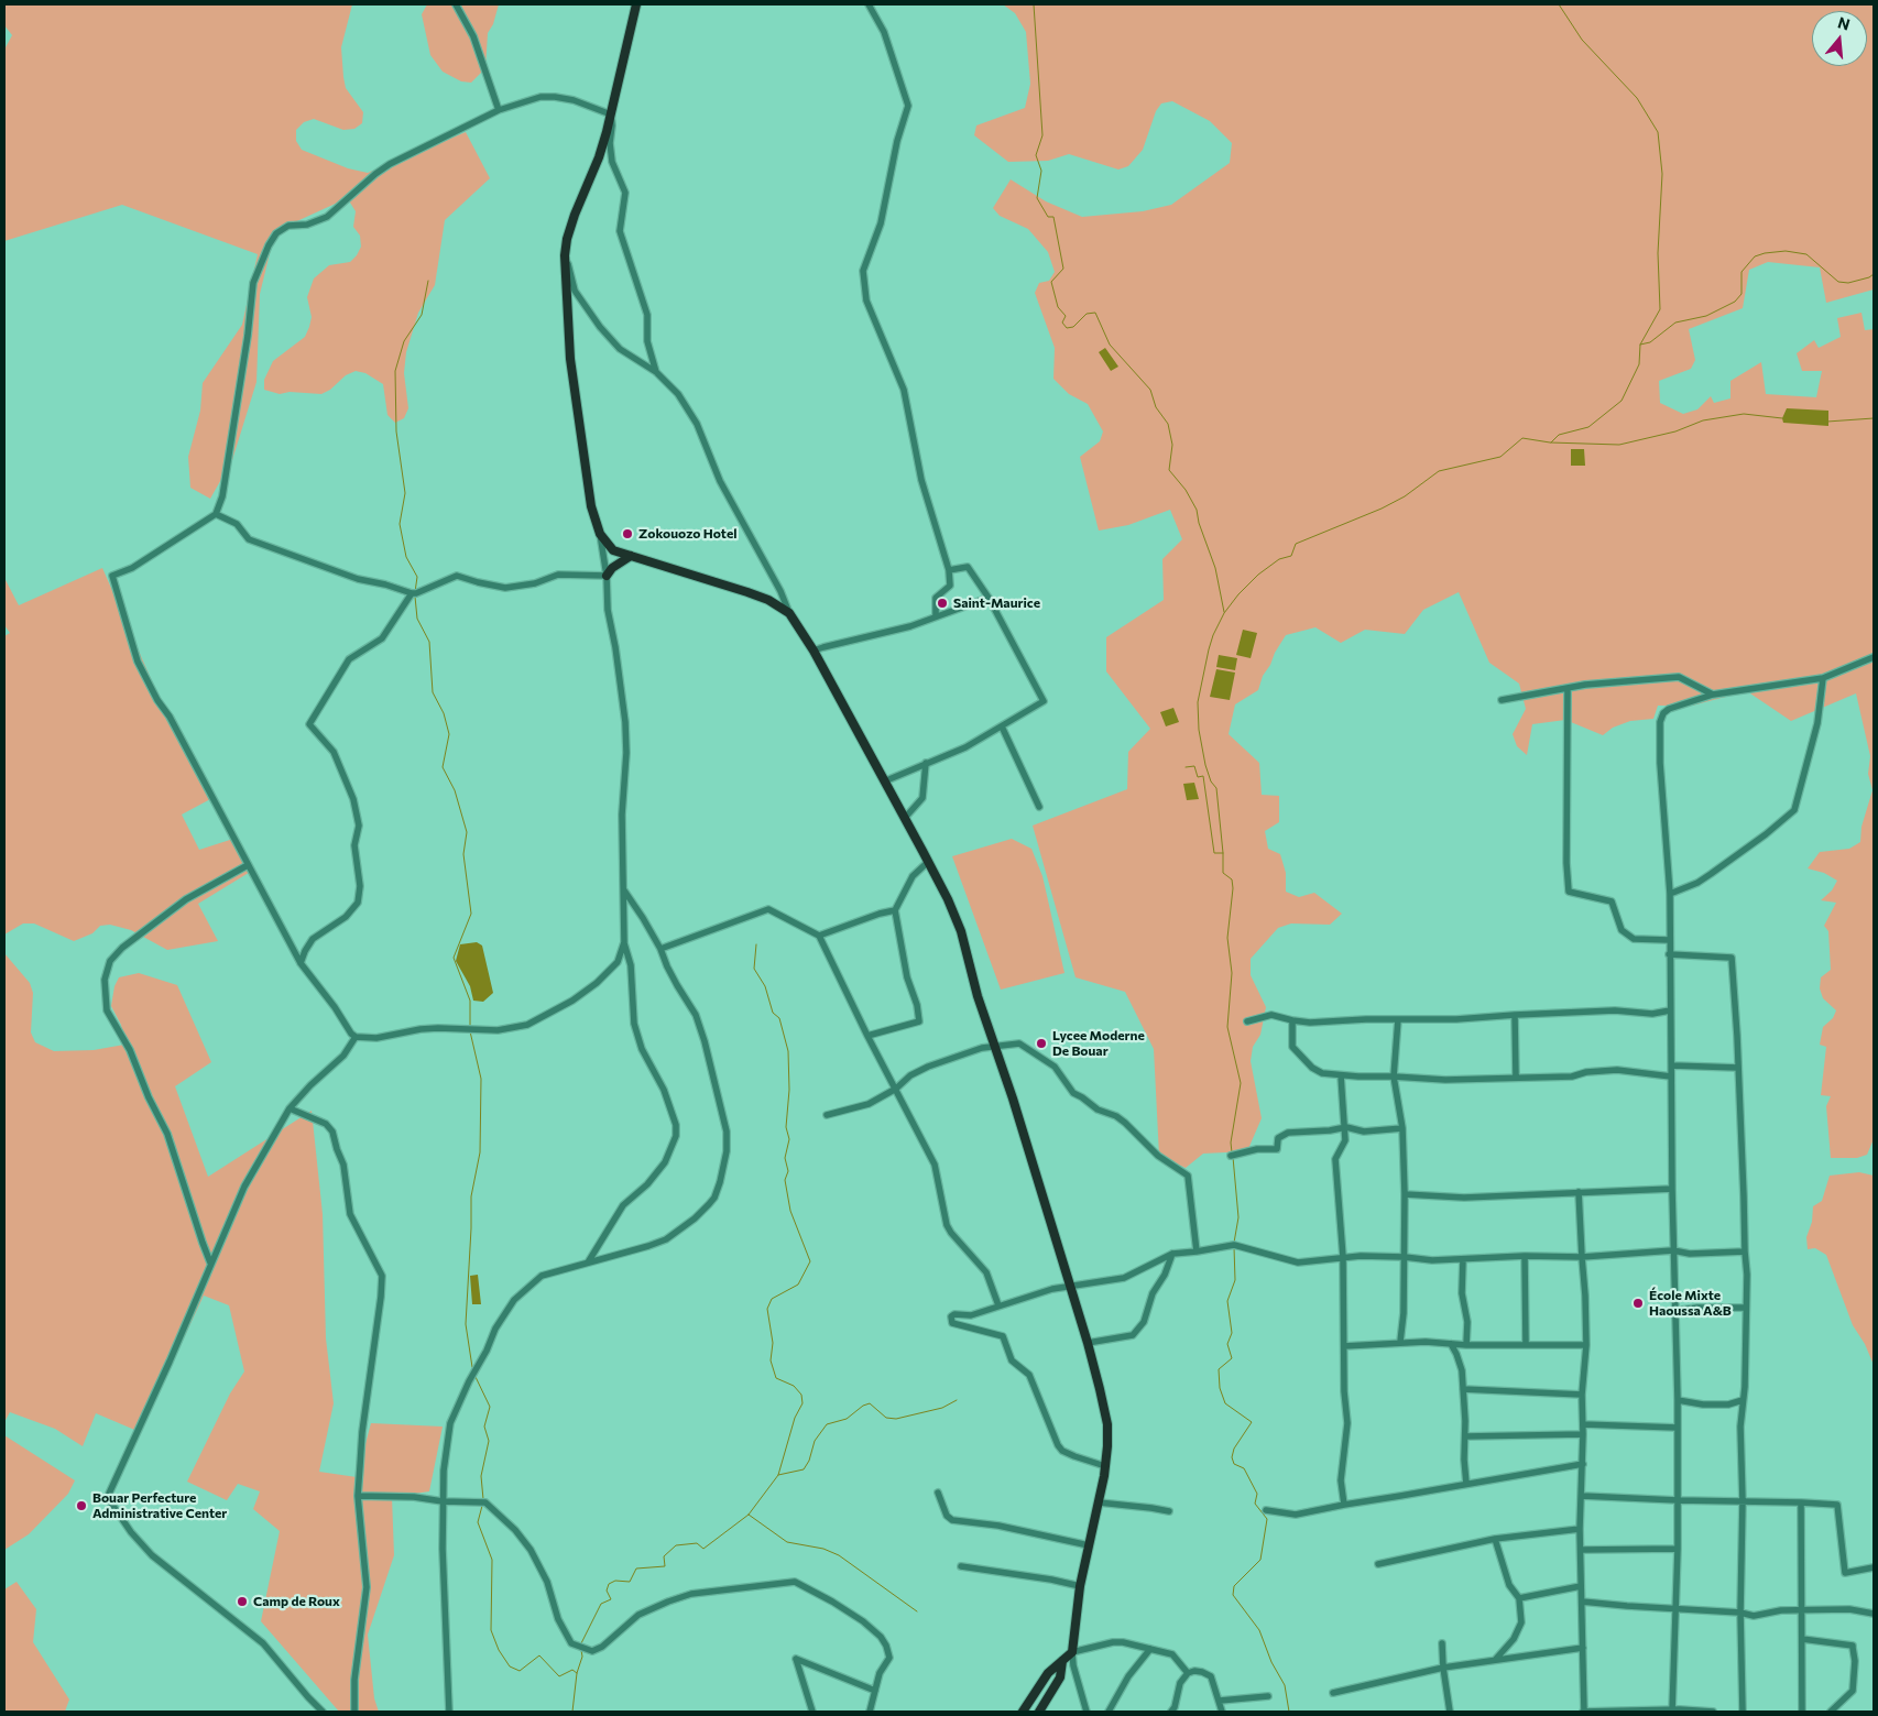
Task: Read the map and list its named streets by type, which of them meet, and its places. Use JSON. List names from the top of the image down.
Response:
{
  "places": [
    "Zokouozo Hotel",
    "Saint-Maurice",
    "Lycee Moderne De Bouar",
    "École Mixte Haoussa A&B",
    "Bouar Perfecture Administrative Center",
    "Camp de Roux"
  ],
  "north": "top"
}
